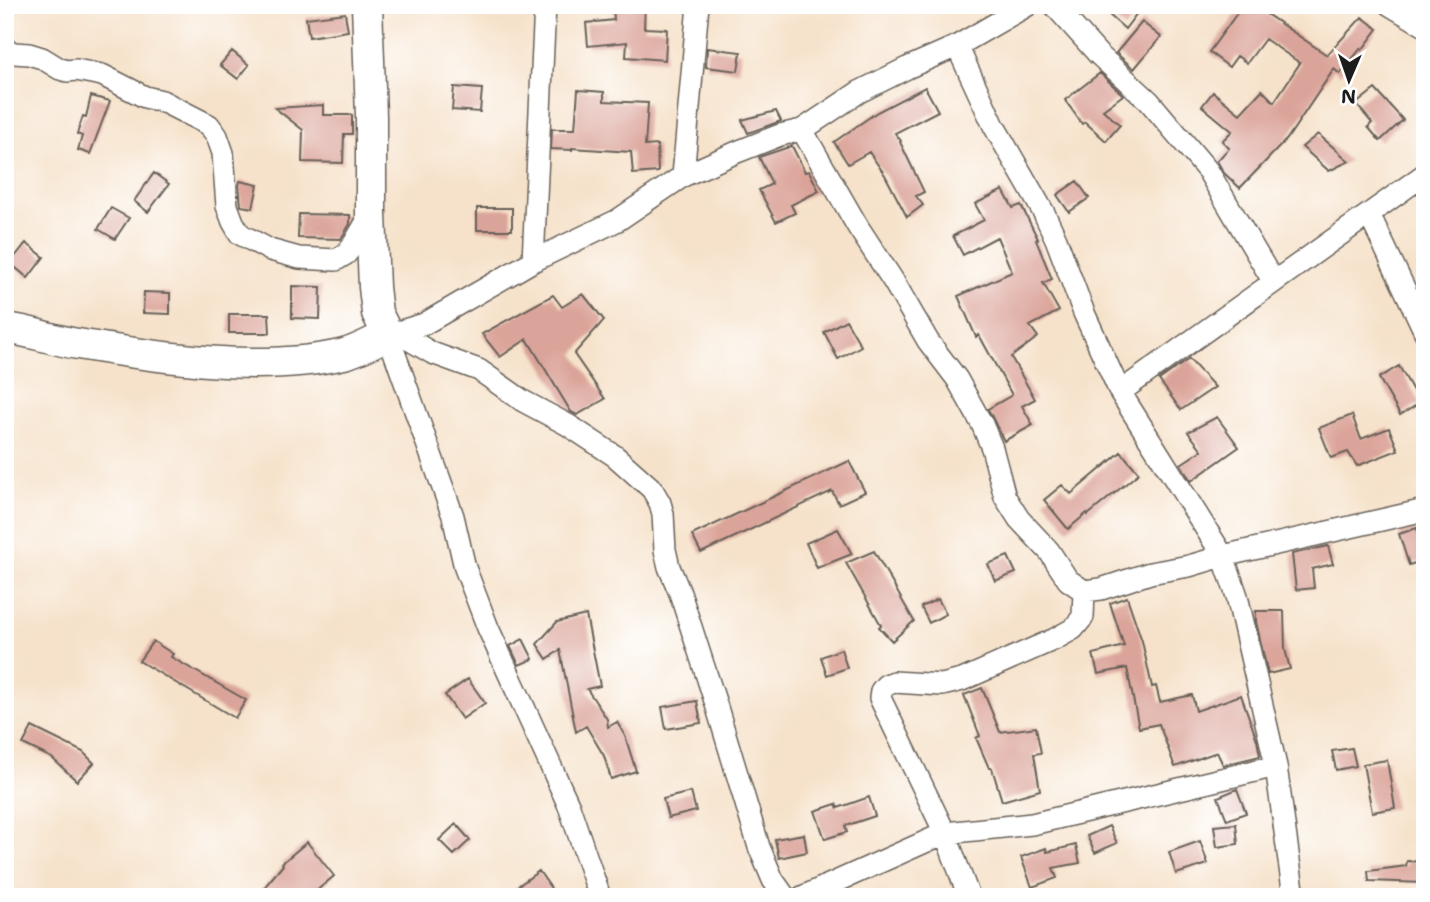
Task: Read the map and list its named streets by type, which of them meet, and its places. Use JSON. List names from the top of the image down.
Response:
{
  "north": "bottom"
}
